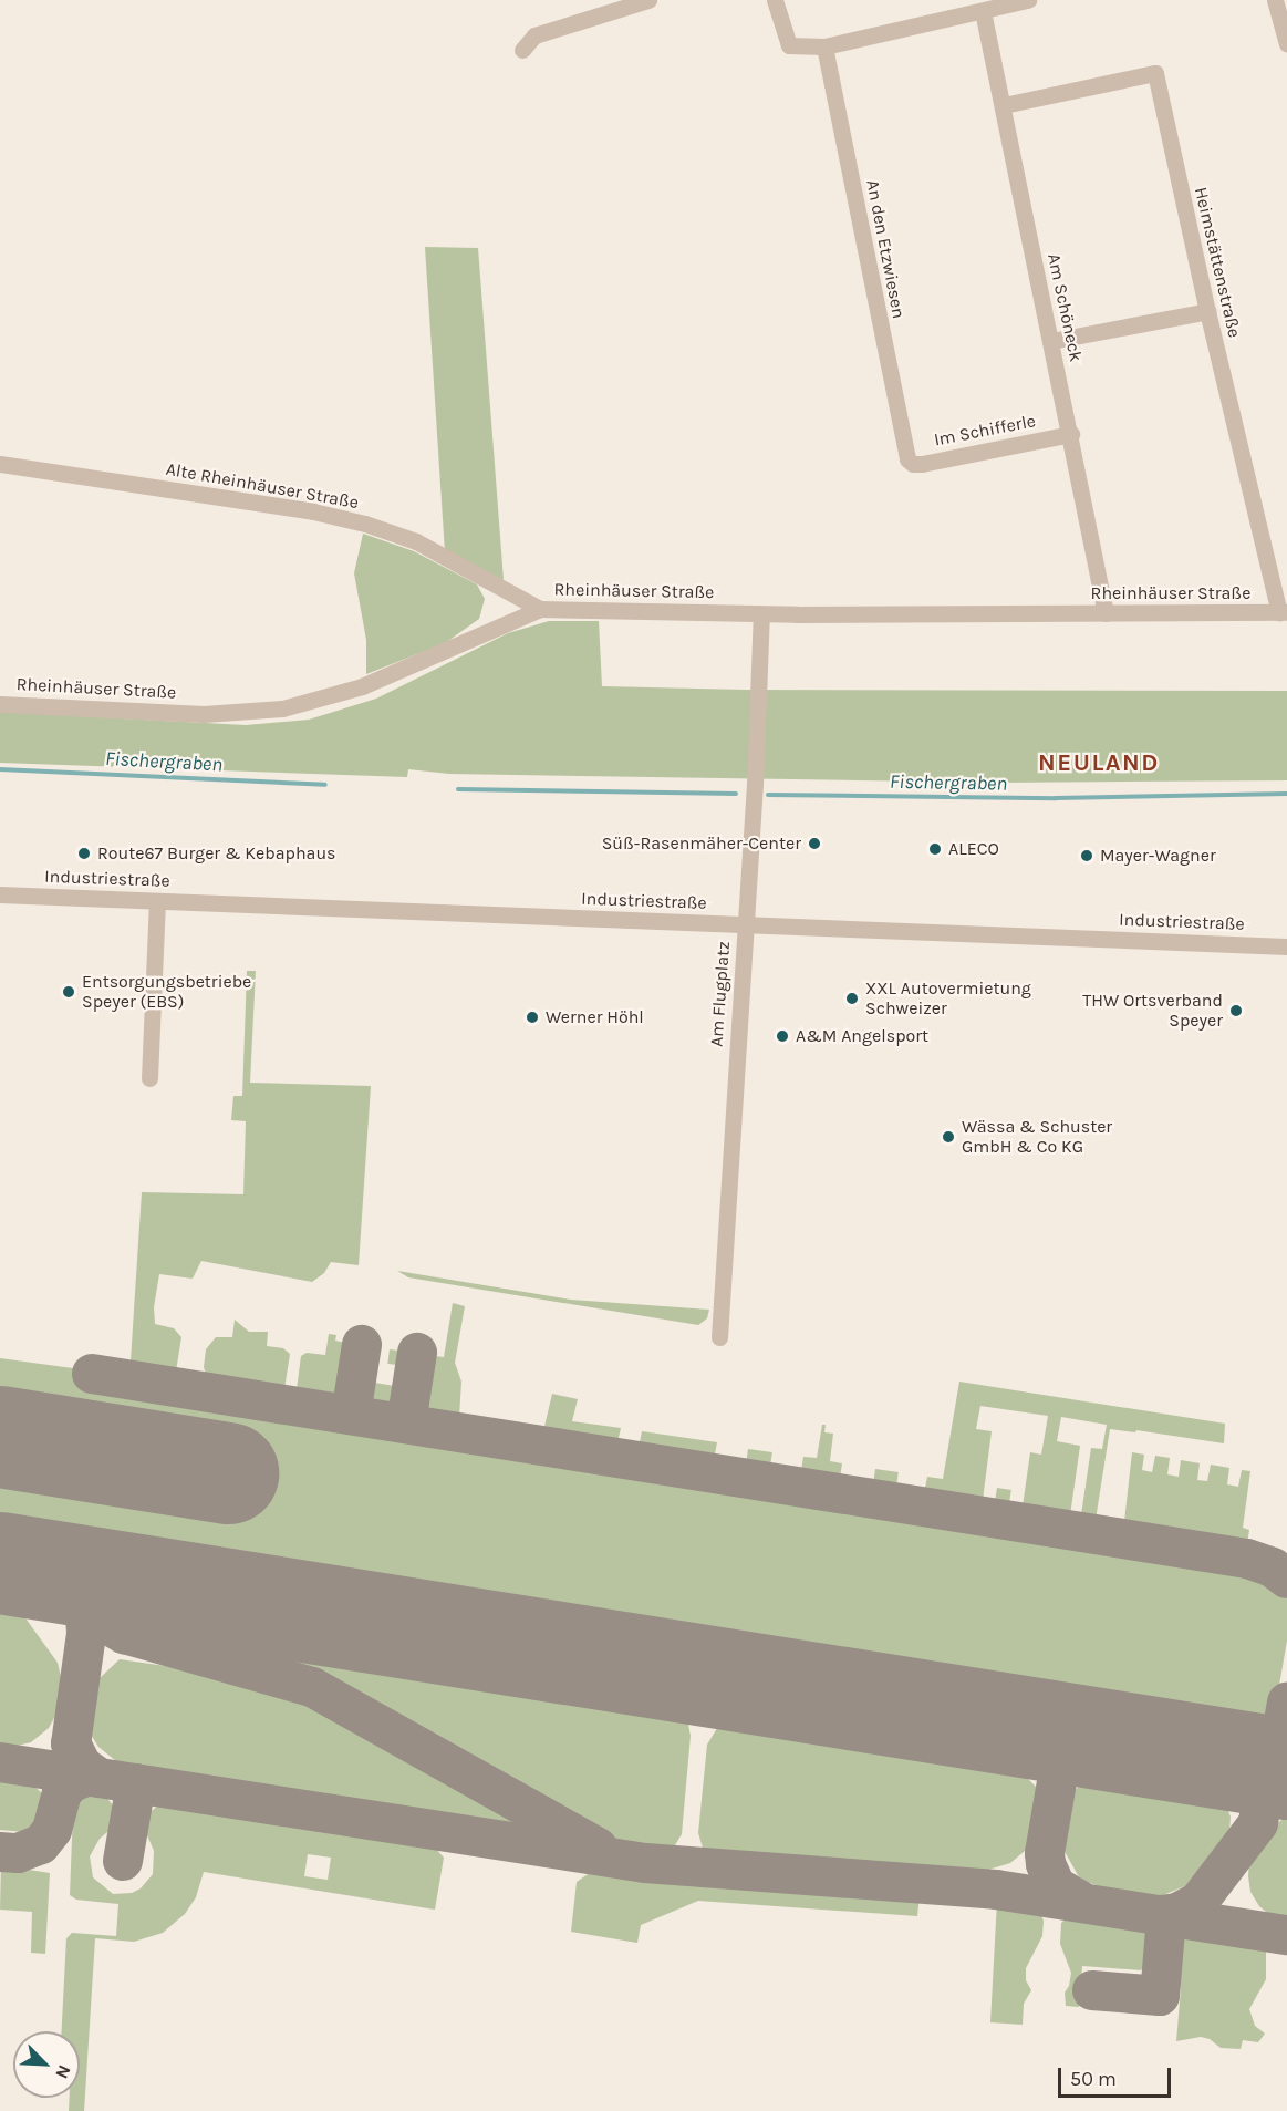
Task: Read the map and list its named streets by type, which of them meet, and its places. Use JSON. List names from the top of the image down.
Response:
{
  "streets": {
    "street": [
      "An den Etzwiesen",
      "Heimstättenstraße",
      "Am Schöneck",
      "Im Schifferle",
      "Alte Rheinhäuser Straße",
      "Rheinhäuser Straße",
      "Industriestraße",
      "Am Flugplatz"
    ]
  },
  "crossings": [
    ["An den Etzwiesen", "Im Schifferle"],
    ["Heimstättenstraße", "Am Schöneck"],
    ["Heimstättenstraße", "Rheinhäuser Straße"],
    ["Am Schöneck", "Im Schifferle"],
    ["Am Schöneck", "Rheinhäuser Straße"],
    ["Alte Rheinhäuser Straße", "Rheinhäuser Straße"],
    ["Rheinhäuser Straße", "Am Flugplatz"],
    ["Industriestraße", "Am Flugplatz"]
  ],
  "districts": ["NEULAND"],
  "water": ["Fischergraben"],
  "places": [
    "Süß-Rasenmäher-Center",
    "ALECO",
    "Route67 Burger & Kebaphaus",
    "Mayer-Wagner",
    "Entsorgungsbetriebe Speyer (EBS)",
    "XXL Autovermietung Schweizer",
    "THW Ortsverband Speyer",
    "Werner Höhl",
    "A&M Angelsport",
    "Wässa & Schuster GmbH & Co KG"
  ],
  "scale_bar": "50 m",
  "north": "bottom right"
}
